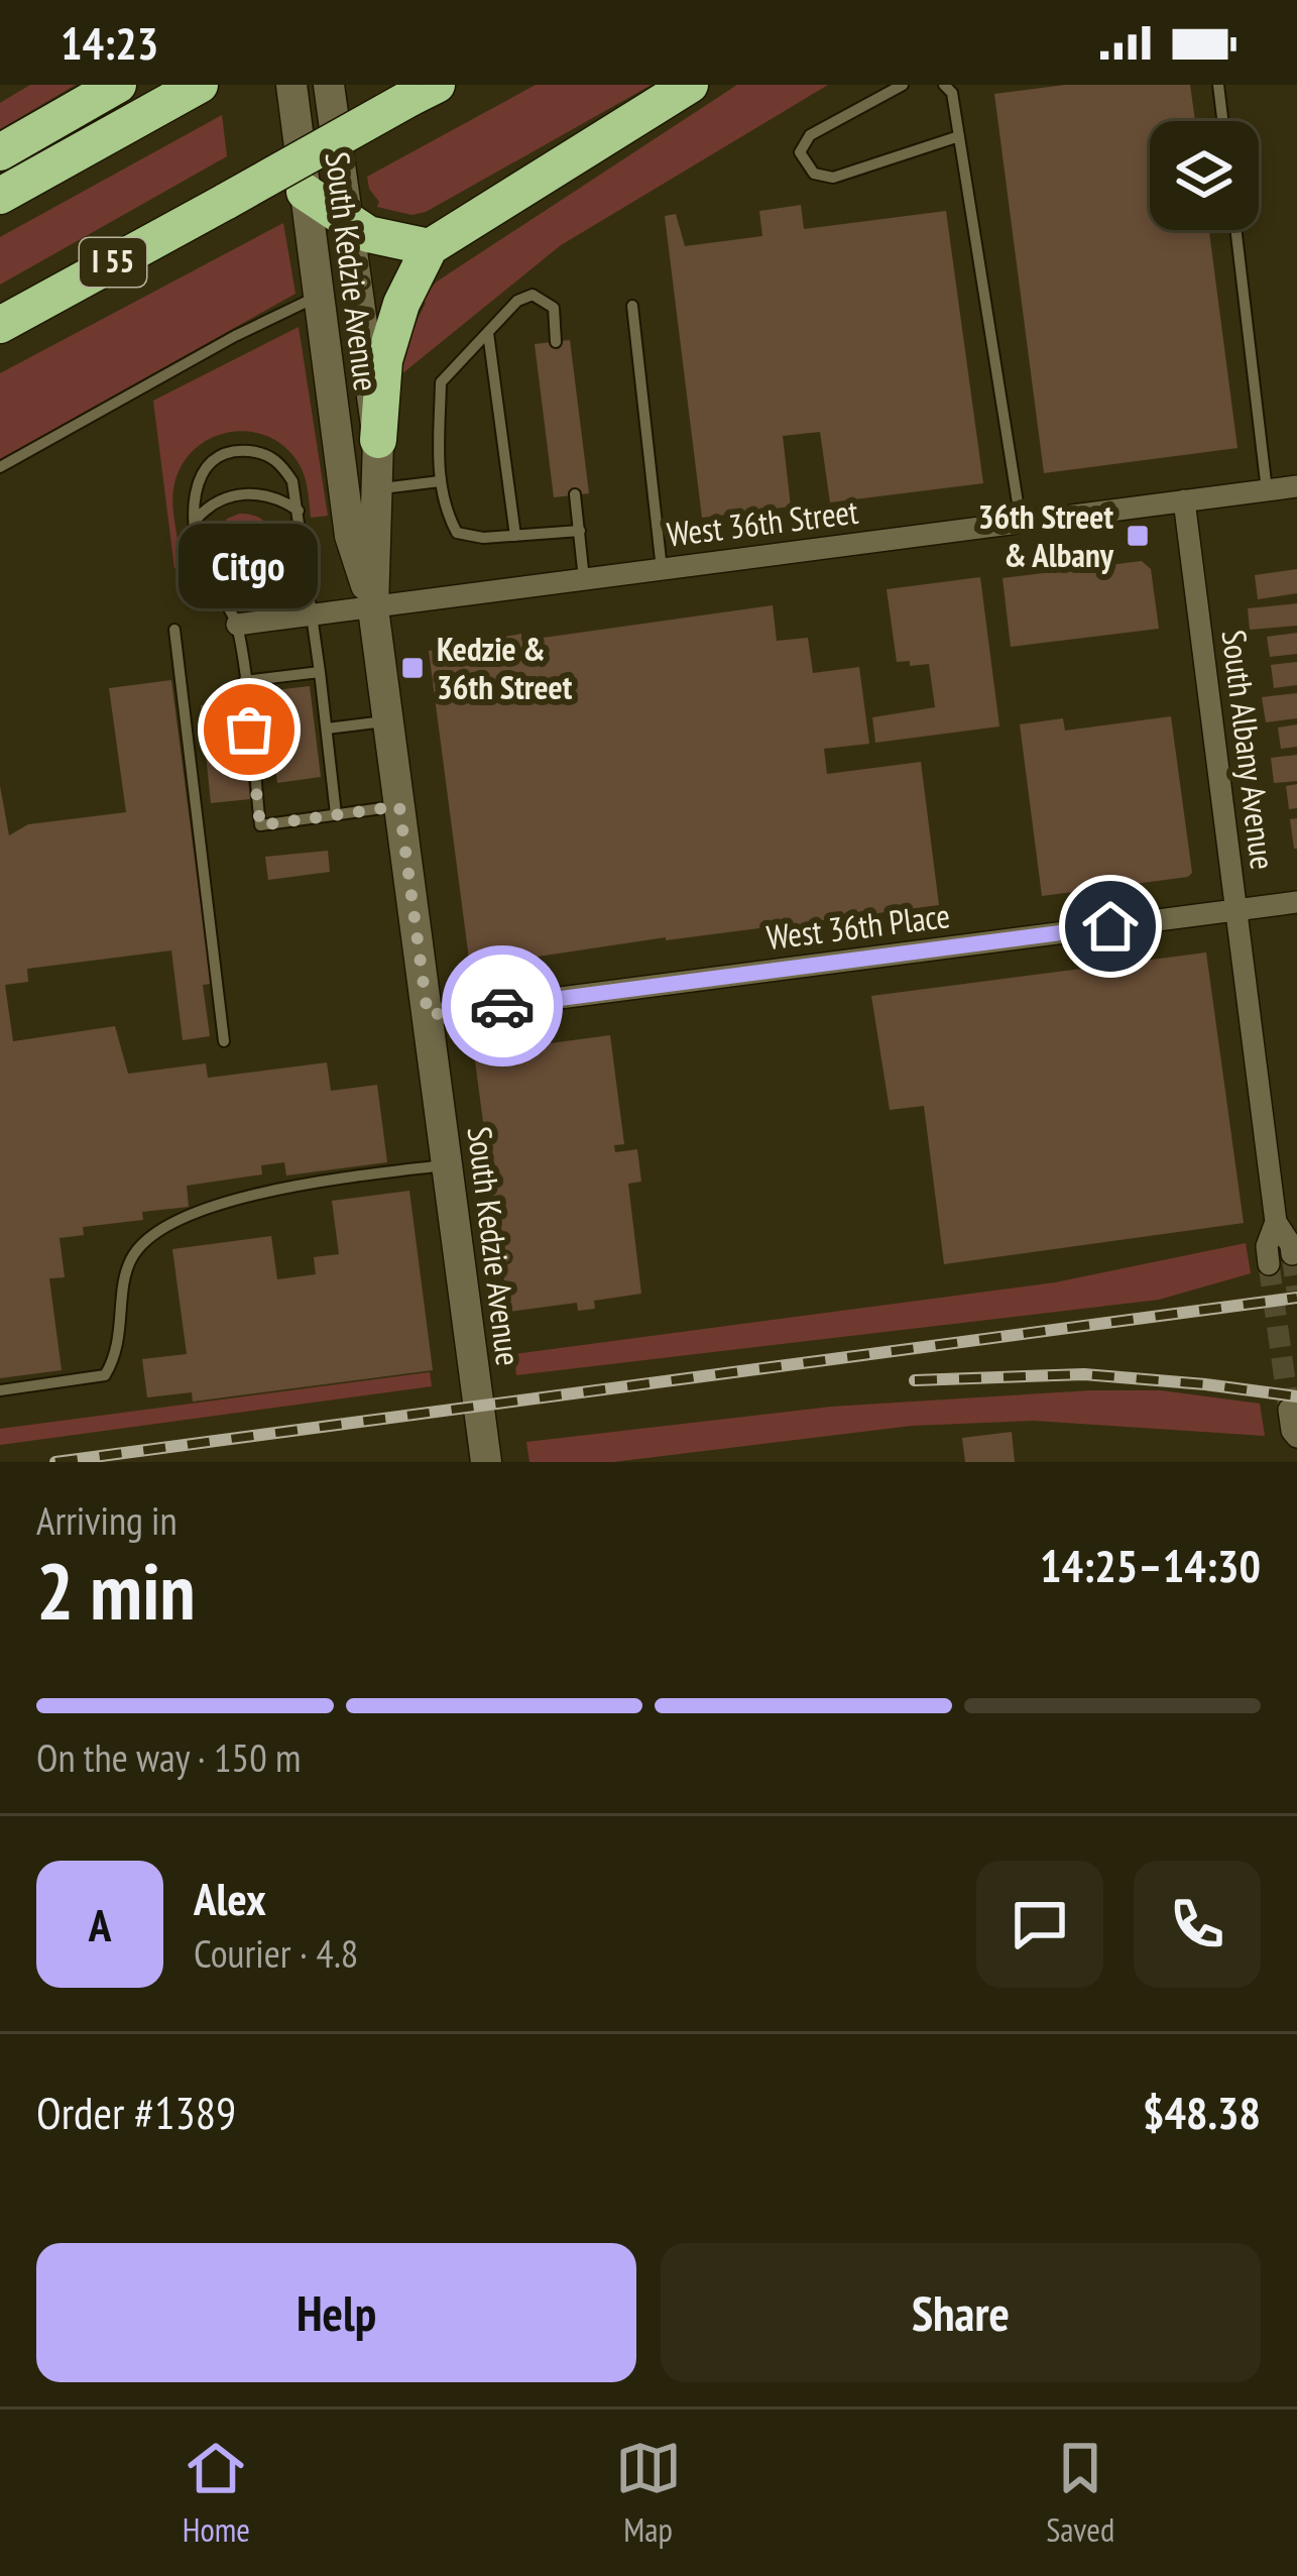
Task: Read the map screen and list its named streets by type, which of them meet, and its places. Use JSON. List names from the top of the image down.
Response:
{
  "streets": {
    "highway": ["I 55"],
    "main road": ["South Kedzie Avenue"],
    "street": ["West 36th Street", "South Albany Avenue", "West 36th Place"]
  },
  "crossings": [
    ["South Kedzie Avenue", "West 36th Street"],
    ["South Kedzie Avenue", "West 36th Place"],
    ["West 36th Street", "South Albany Avenue"],
    ["South Albany Avenue", "West 36th Place"]
  ],
  "places": {
    "transit": ["36th Street & Albany", "Kedzie & 36th Street"],
    "other": ["Citgo"]
  },
  "page": {
    "status": "14:23",
    "bubble": "Citgo",
    "heading": ["2 min", "Arriving in", "14:25–14:30"],
    "panel": [
      "Alex",
      "Courier · 4.8",
      "Order #1389",
      "$48.38"
    ],
    "bar": "On the way · 150 m",
    "round": "A",
    "buttons": ["Help", "Share"],
    "tabs": ["Home", "Map", "Saved"]
  }
}
